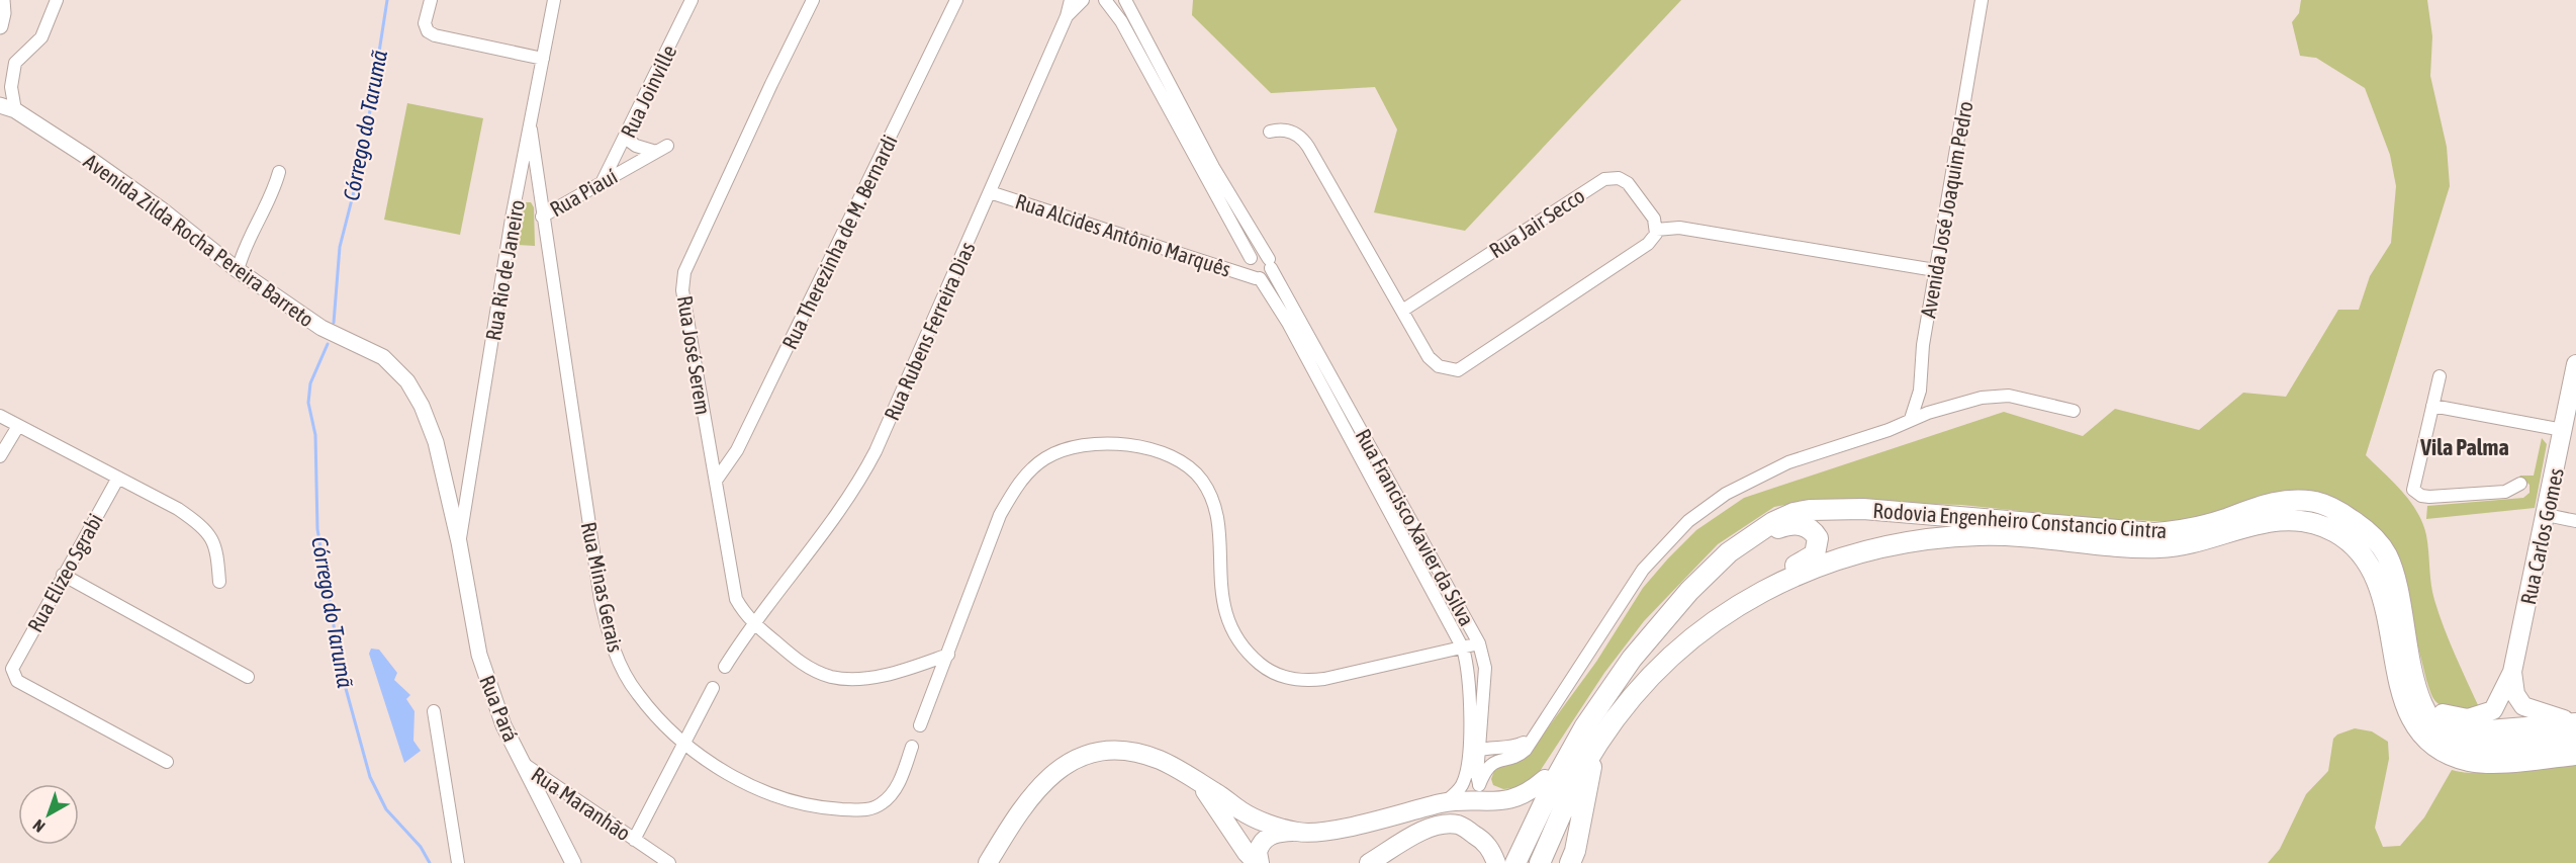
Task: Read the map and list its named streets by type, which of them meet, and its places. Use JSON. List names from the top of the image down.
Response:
{
  "streets": {
    "main road": ["Rodovia Engenheiro Constancio Cintra", "Rua Carlos Gomes"],
    "street": [
      "Rua Joinville",
      "Rua Piauí",
      "Avenida José Joaquim Pedro",
      "Rua Jair Secco",
      "Rua Alcides Antônio Marquês",
      "Avenida Zilda Rocha Pereira Barreto",
      "Rua Therezinha de M. Bernardi",
      "Rua Rio de Janeiro",
      "Rua Rubens Ferreira Dias",
      "Rua José Serem",
      "Rua Francisco Xavier da Silva",
      "Rua Elizeo Sgrabi",
      "Rua Minas Gerais",
      "Rua Pará",
      "Rua Maranhão"
    ]
  },
  "crossings": [
    ["Rua Joinville", "Rua Piauí"],
    ["Rua Piauí", "Rua Minas Gerais"],
    ["Rua Alcides Antônio Marquês", "Rua Rubens Ferreira Dias"],
    ["Rua Alcides Antônio Marquês", "Rua Francisco Xavier da Silva"],
    ["Avenida Zilda Rocha Pereira Barreto", "Rua Rio de Janeiro"],
    ["Avenida Zilda Rocha Pereira Barreto", "Rua Pará"],
    ["Rua Therezinha de M. Bernardi", "Rua José Serem"],
    ["Rua Rio de Janeiro", "Rua Minas Gerais"],
    ["Rua Rio de Janeiro", "Rua Pará"],
    ["Rua Rubens Ferreira Dias", "Rua José Serem"],
    ["Rua Pará", "Rua Maranhão"]
  ],
  "districts": ["Vila Palma"],
  "water": ["Córrego do Tarumã"],
  "north": "bottom left"
}
